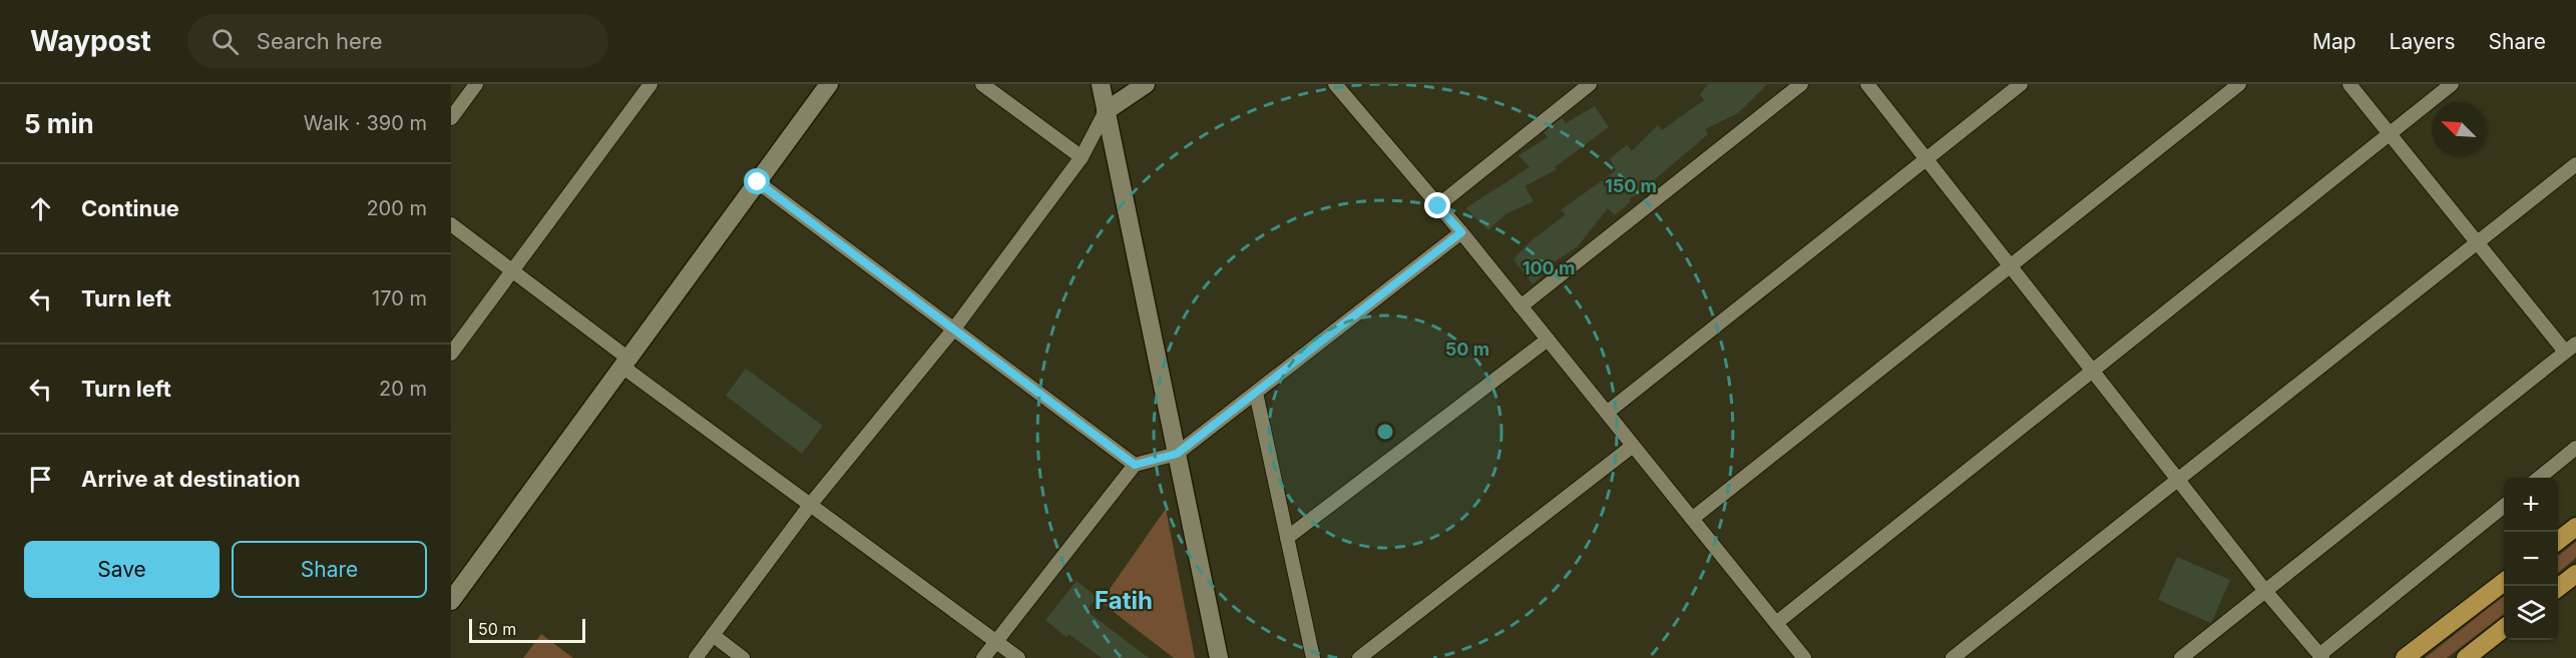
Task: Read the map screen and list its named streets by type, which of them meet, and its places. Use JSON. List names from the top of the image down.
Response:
{
  "districts": ["Fatih"],
  "scale_bar": "50 m",
  "north": "top left",
  "page": {
    "header": "Waypost",
    "search": "Search here",
    "nav": ["Map", "Layers", "Share"],
    "heading": ["5 min", "Walk · 390 m"],
    "list": [
      ["Continue", "200 m"],
      ["Turn left", "170 m"],
      ["Turn left", "20 m"],
      "Arrive at destination"
    ],
    "map_buttons": ["+", "−"],
    "buttons": ["Save", "Share"],
    "scale": "50 m"
  },
  "rings": ["150 m", "100 m", "50 m"]
}
